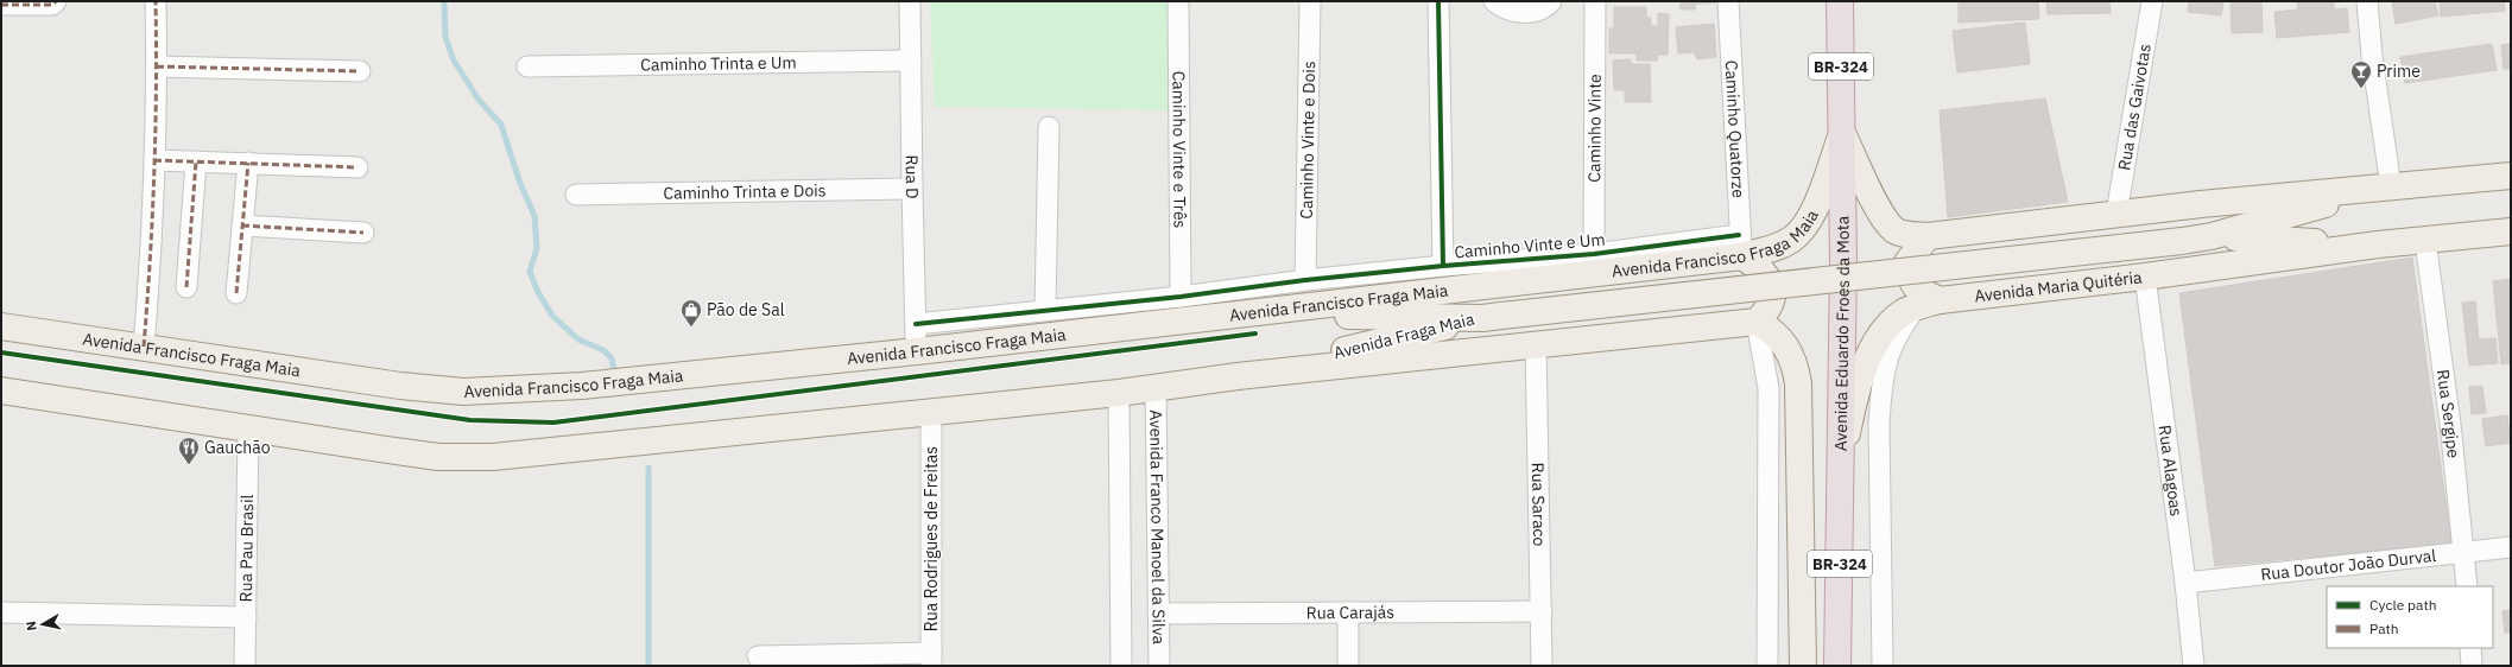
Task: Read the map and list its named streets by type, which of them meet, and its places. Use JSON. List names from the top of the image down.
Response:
{
  "streets": {
    "highway": ["BR-324", "Avenida Eduardo Froes da Mota"],
    "main road": ["Avenida Francisco Fraga Maia", "Avenida Maria Quitéria", "Avenida Fraga Maia"],
    "street": [
      "Caminho Trinta e Um",
      "Rua das Gaivotas",
      "Caminho Vinte",
      "Caminho Quatorze",
      "Caminho Vinte e Dois",
      "Caminho Vinte e Três",
      "Rua D",
      "Caminho Trinta e Dois",
      "Caminho Vinte e Um",
      "Rua Sergipe",
      "Rua Alagoas",
      "Rua Saraco",
      "Avenida Franco Manoel da Silva",
      "Rua Rodrigues de Freitas",
      "Rua Pau Brasil",
      "Rua Doutor João Durval",
      "Rua Carajás"
    ]
  },
  "crossings": [
    ["Caminho Trinta e Um", "Rua D"],
    ["Caminho Vinte", "Caminho Vinte e Um"],
    ["Caminho Quatorze", "Avenida Francisco Fraga Maia"],
    ["Caminho Quatorze", "Caminho Vinte e Um"],
    ["Rua D", "Caminho Trinta e Dois"],
    ["Rua D", "Avenida Francisco Fraga Maia"],
    ["Avenida Francisco Fraga Maia", "Caminho Vinte e Um"],
    ["Avenida Francisco Fraga Maia", "Avenida Eduardo Froes da Mota"],
    ["Avenida Francisco Fraga Maia", "Avenida Fraga Maia"],
    ["Avenida Maria Quitéria", "Avenida Eduardo Froes da Mota"],
    ["Avenida Maria Quitéria", "Rua Sergipe"],
    ["Avenida Maria Quitéria", "Rua Alagoas"],
    ["Rua Sergipe", "Rua Doutor João Durval"],
    ["Rua Alagoas", "Rua Doutor João Durval"],
    ["Rua Saraco", "Rua Carajás"],
    ["Avenida Franco Manoel da Silva", "Rua Carajás"]
  ],
  "places": {
    "bar": ["Prime"],
    "shop": ["Pão de Sal"],
    "restaurant": ["Gauchão"]
  },
  "legend": ["Cycle path", "Path"],
  "north": "left"
}
